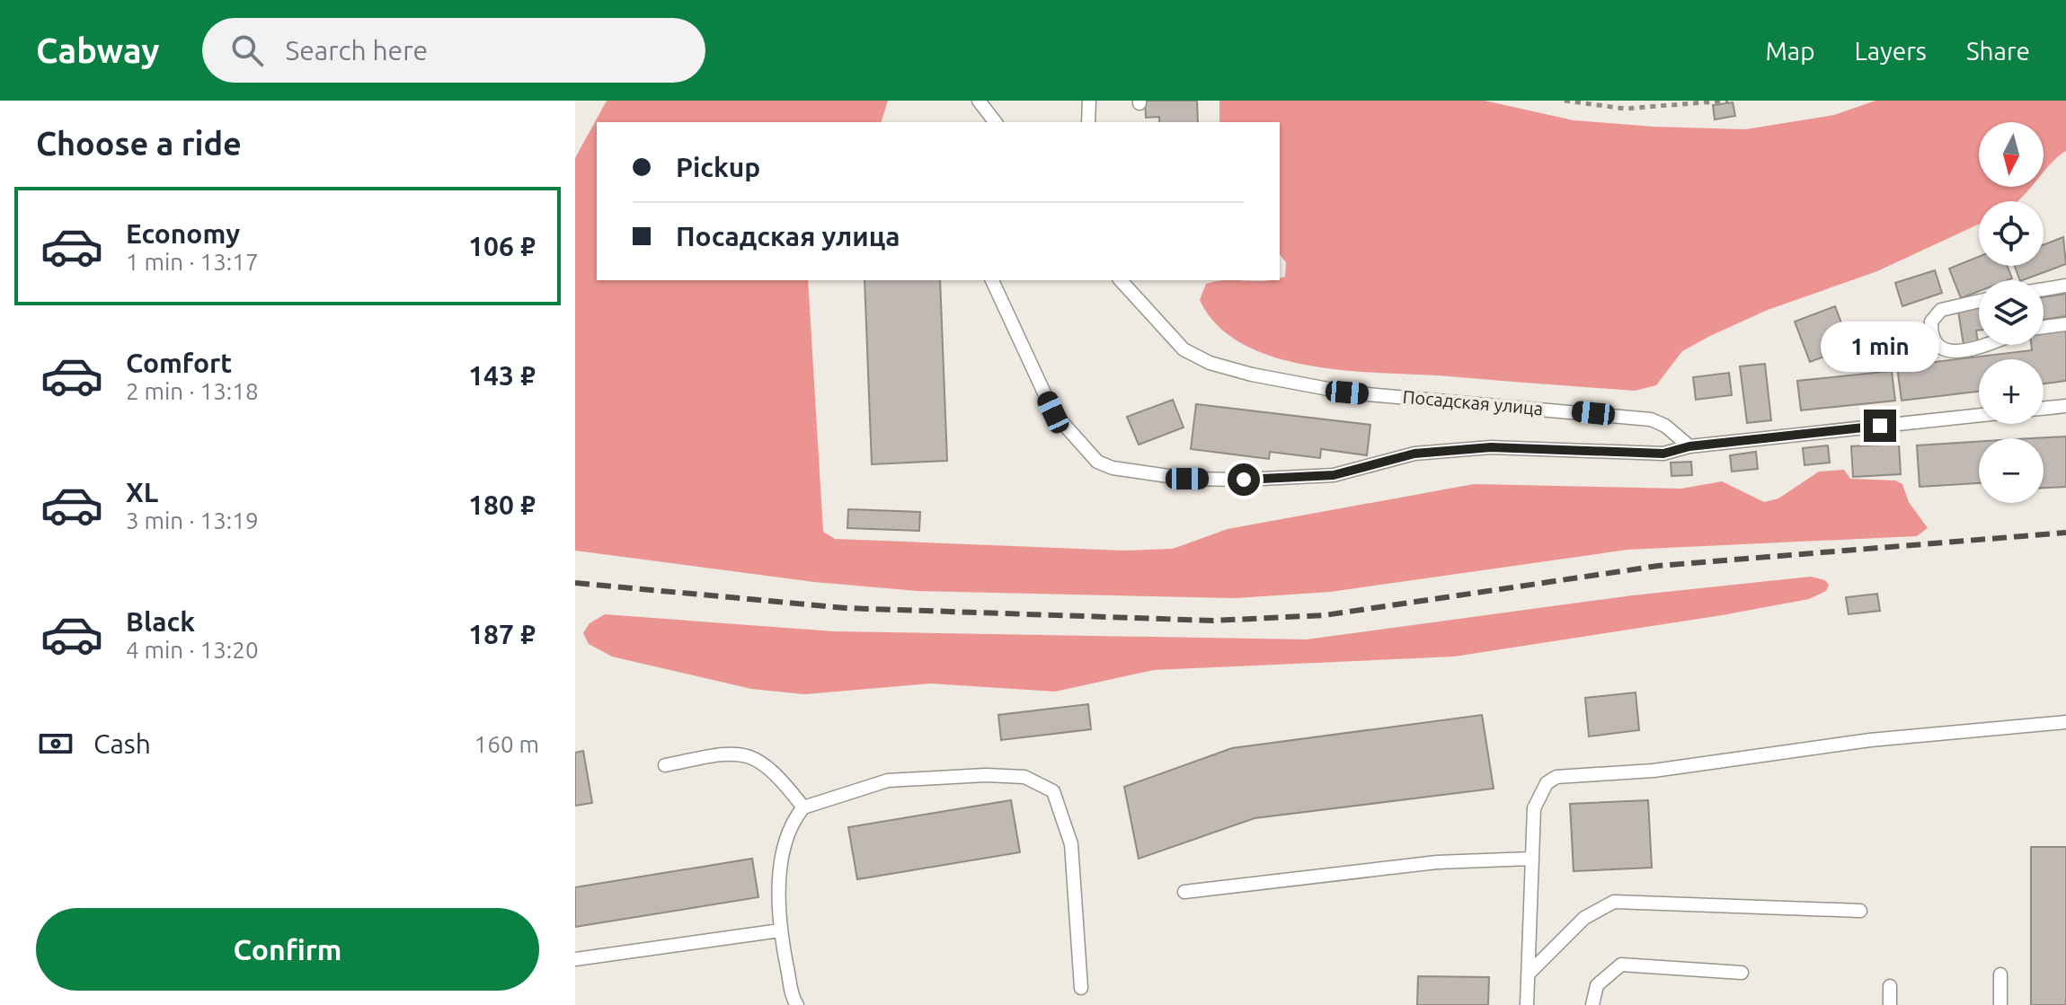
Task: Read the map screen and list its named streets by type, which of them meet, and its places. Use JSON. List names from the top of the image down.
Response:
{
  "streets": {
    "lane": ["Посадская улица"]
  },
  "north": "bottom",
  "page": {
    "header": "Cabway",
    "search": "Search here",
    "nav": ["Map", "Layers", "Share"],
    "heading": "Choose a ride",
    "map_buttons": ["+", "−"],
    "banner": ["Pickup", "Посадская улица"],
    "list": [
      {
        "name": "Economy",
        "note": "1 min · 13:17",
        "value": "106 ₽"
      },
      {
        "name": "Comfort",
        "note": "2 min · 13:18",
        "value": "143 ₽"
      },
      {
        "name": "XL",
        "note": "3 min · 13:19",
        "value": "180 ₽"
      },
      {
        "name": "Black",
        "note": "4 min · 13:20",
        "value": "187 ₽"
      }
    ],
    "bubble": "1 min",
    "pay": ["Cash", "160 m"],
    "buttons": "Confirm"
  }
}
